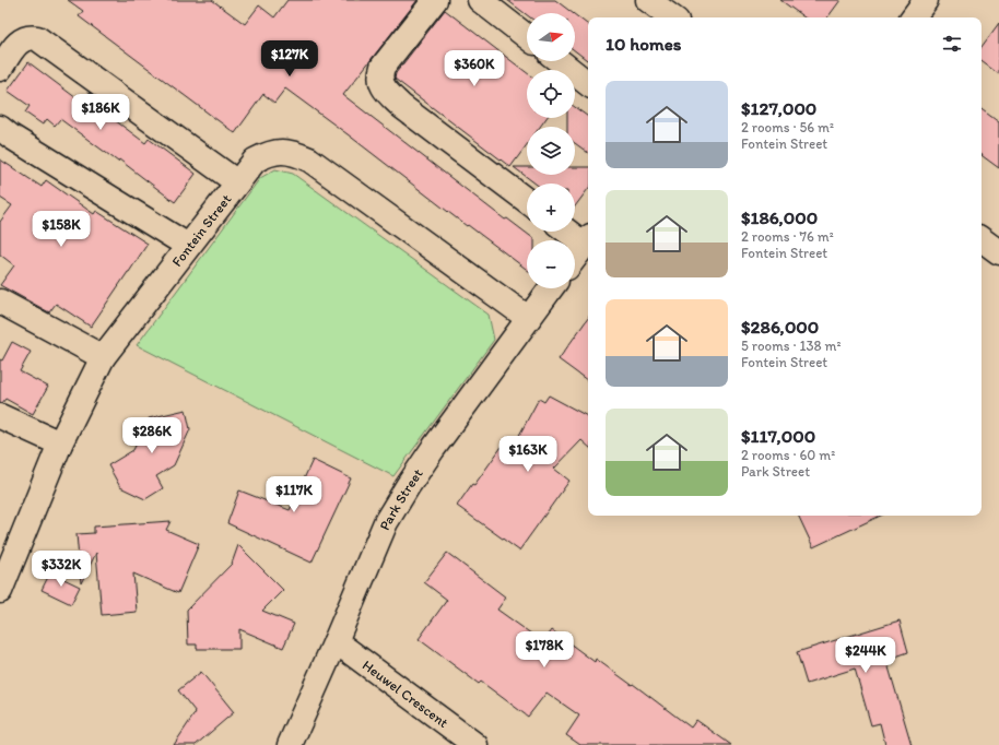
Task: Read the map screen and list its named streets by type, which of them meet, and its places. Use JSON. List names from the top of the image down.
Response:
{
  "streets": {
    "street": ["Fontein Street", "Park Street", "Heuwel Crescent"]
  },
  "crossings": [
    ["Fontein Street", "Park Street"],
    ["Park Street", "Heuwel Crescent"]
  ],
  "north": "right",
  "page": {
    "map_buttons": ["+", "−"],
    "heading": "10 homes",
    "price": [
      "$127K",
      "$360K",
      "$186K",
      "$158K",
      "$286K",
      "$163K",
      "$117K",
      "$332K",
      "$178K",
      "$244K"
    ],
    "list": [
      {
        "name": "$127,000",
        "note": "2 rooms · 56 m² · Fontein Street"
      },
      {
        "name": "$186,000",
        "note": "2 rooms · 76 m² · Fontein Street"
      },
      {
        "name": "$286,000",
        "note": "5 rooms · 138 m² · Fontein Street"
      },
      {
        "name": "$117,000",
        "note": "2 rooms · 60 m² · Park Street"
      }
    ]
  }
}
